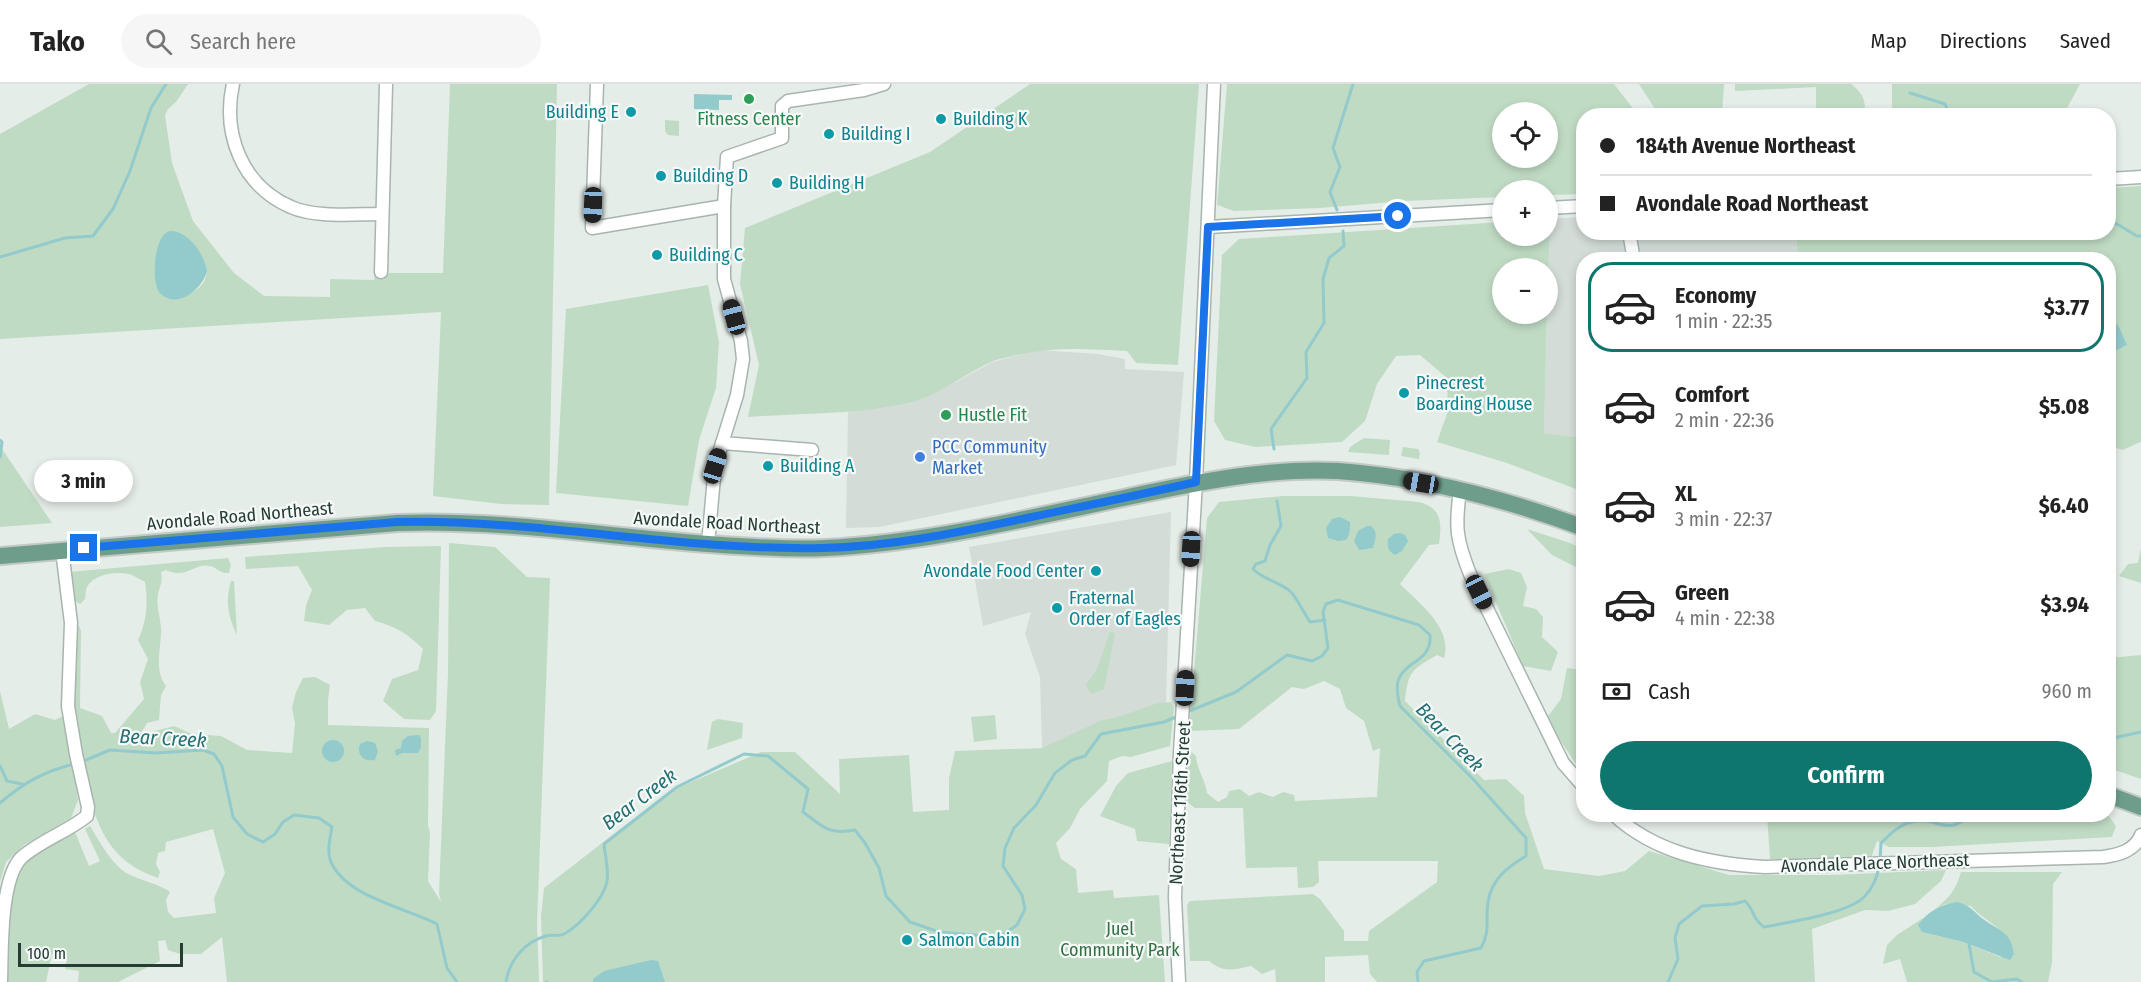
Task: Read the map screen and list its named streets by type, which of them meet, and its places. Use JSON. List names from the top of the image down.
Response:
{
  "streets": {
    "main road": ["Avondale Road Northeast"],
    "street": ["Northeast 116th Street", "Avondale Place Northeast"]
  },
  "crossings": [
    ["Avondale Road Northeast", "Northeast 116th Street"]
  ],
  "water": ["Bear Creek"],
  "parks": ["Juel Community Park"],
  "places": [
    "Fitness Center",
    "Building E",
    "Building K",
    "Building I",
    "Building D",
    "Building H",
    "Building C",
    "Pinecrest Boarding House",
    "Hustle Fit",
    "PCC Community Market",
    "Building A",
    "Avondale Food Center",
    "Fraternal Order of Eagles",
    "Salmon Cabin"
  ],
  "scale_bar": "100 m",
  "page": {
    "header": "Tako",
    "search": "Search here",
    "nav": ["Map", "Directions", "Saved"],
    "map_buttons": ["+", "−"],
    "banner": ["184th Avenue Northeast", "Avondale Road Northeast"],
    "list": [
      {
        "name": "Economy",
        "note": "1 min · 22:35",
        "value": "$3.77"
      },
      {
        "name": "Comfort",
        "note": "2 min · 22:36",
        "value": "$5.08"
      },
      {
        "name": "XL",
        "note": "3 min · 22:37",
        "value": "$6.40"
      },
      {
        "name": "Green",
        "note": "4 min · 22:38",
        "value": "$3.94"
      }
    ],
    "bubble": "3 min",
    "pay": ["Cash", "960 m"],
    "buttons": "Confirm",
    "scale": "100 m"
  }
}
